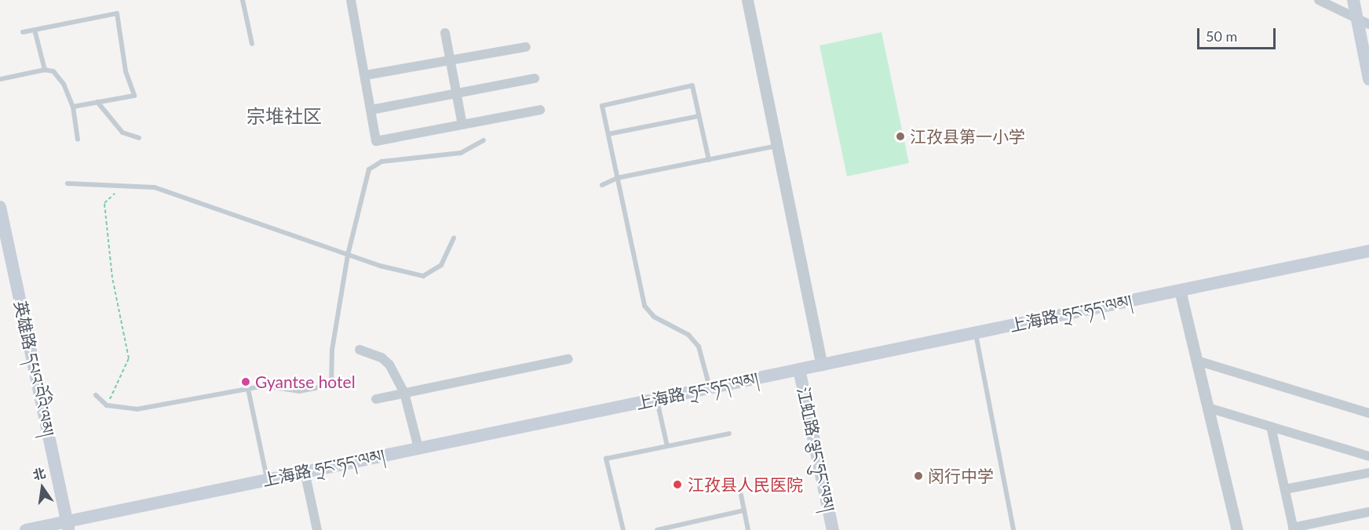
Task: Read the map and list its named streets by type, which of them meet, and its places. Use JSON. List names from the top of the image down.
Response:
{
  "streets": {
    "main road": ["上海路 ཧྲང་ཧད་ལམ།", "英雄路 དཔའ་བོའི་ལམ།", "江虹路 ལྕང་ཧུང་ལམ།"]
  },
  "crossings": [
    ["上海路 ཧྲང་ཧད་ལམ།", "英雄路 དཔའ་བོའི་ལམ།"],
    ["上海路 ཧྲང་ཧད་ལམ།", "江虹路 ལྕང་ཧུང་ལམ།"]
  ],
  "districts": ["宗堆社区"],
  "places": [
    "江孜县第一小学",
    "Gyantse hotel",
    "闵行中学",
    "江孜县人民医院"
  ],
  "scale_bar": "50 m",
  "north": "top"
}
